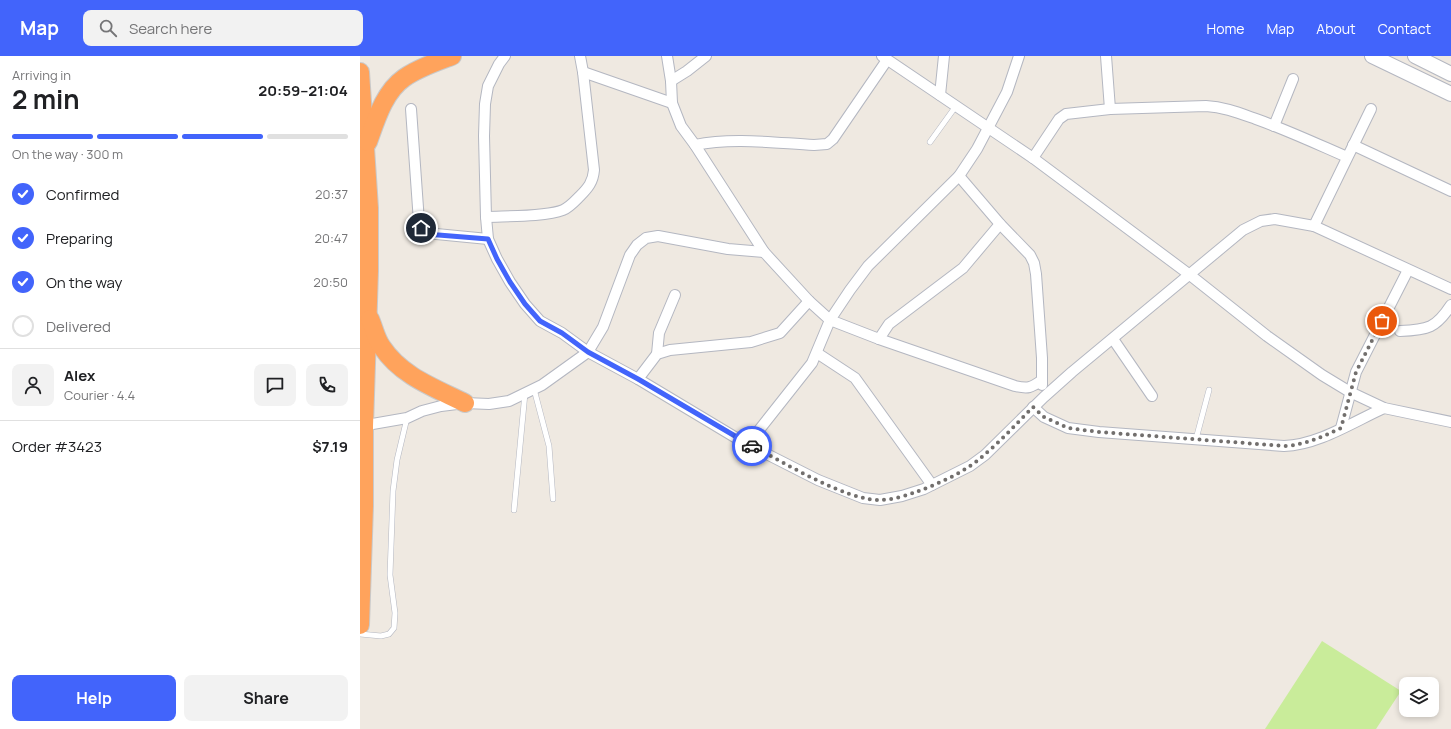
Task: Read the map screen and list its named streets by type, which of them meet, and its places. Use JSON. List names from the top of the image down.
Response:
{
  "page": {
    "header": "Map",
    "search": "Search here",
    "nav": [
      "Home",
      "Map",
      "About",
      "Contact"
    ],
    "heading": ["2 min", "Arriving in", "20:59–21:04"],
    "panel": [
      "Alex",
      "Courier · 4.4",
      "Order #3423",
      "$7.19"
    ],
    "bar": "On the way · 300 m",
    "list": [
      ["Confirmed", "20:37"],
      ["Preparing", "20:47"],
      ["On the way", "20:50"],
      "Delivered"
    ],
    "buttons": ["Help", "Share"]
  }
}
